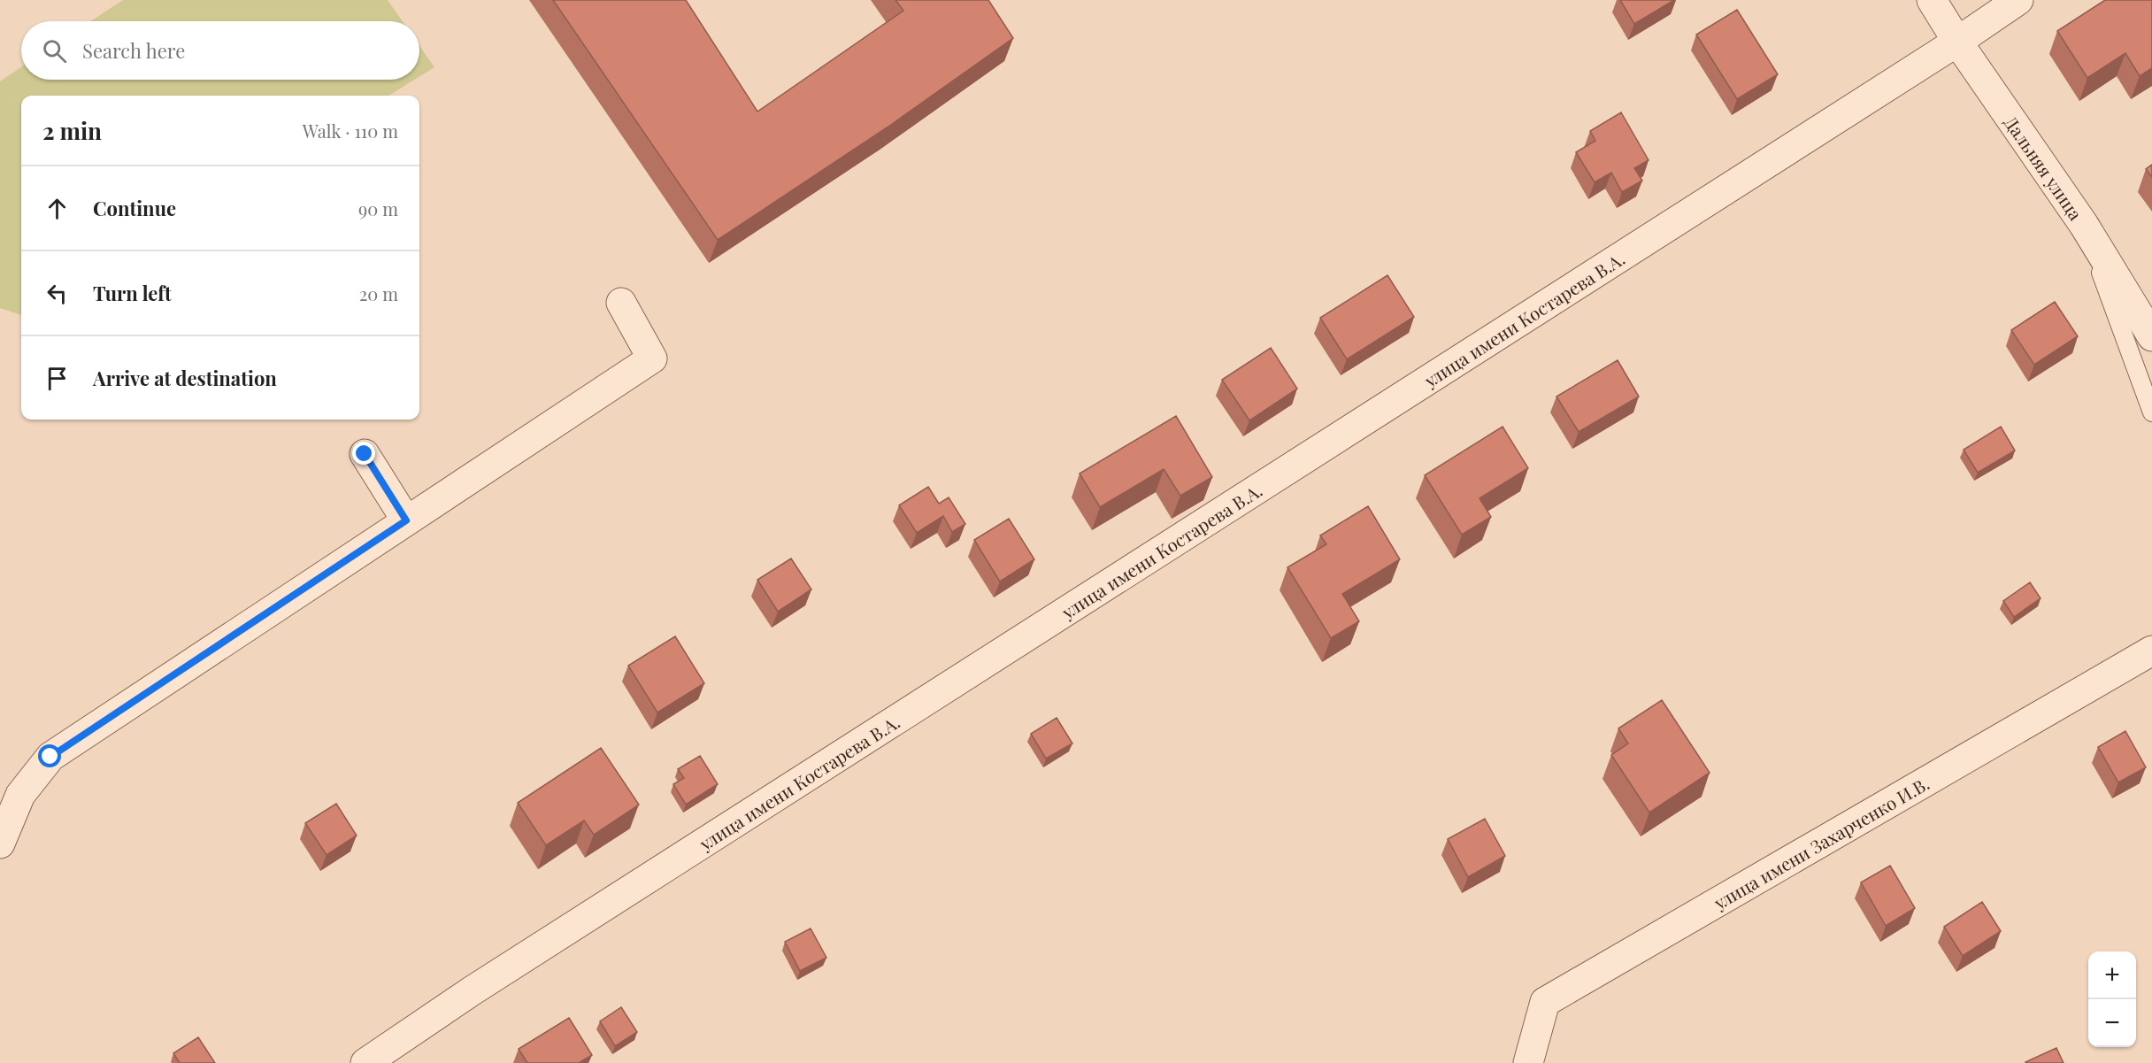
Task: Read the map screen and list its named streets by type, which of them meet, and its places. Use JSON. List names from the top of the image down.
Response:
{
  "streets": {
    "street": ["Дальняя улица", "улица имени Костарева В.А.", "улица имени Захарченко И.В."]
  },
  "crossings": [
    ["Дальняя улица", "улица имени Костарева В.А."]
  ],
  "page": {
    "search": "Search here",
    "heading": ["2 min", "Walk · 110 m"],
    "list": [
      ["Continue", "90 m"],
      ["Turn left", "20 m"],
      "Arrive at destination"
    ],
    "map_buttons": ["+", "−"]
  }
}
